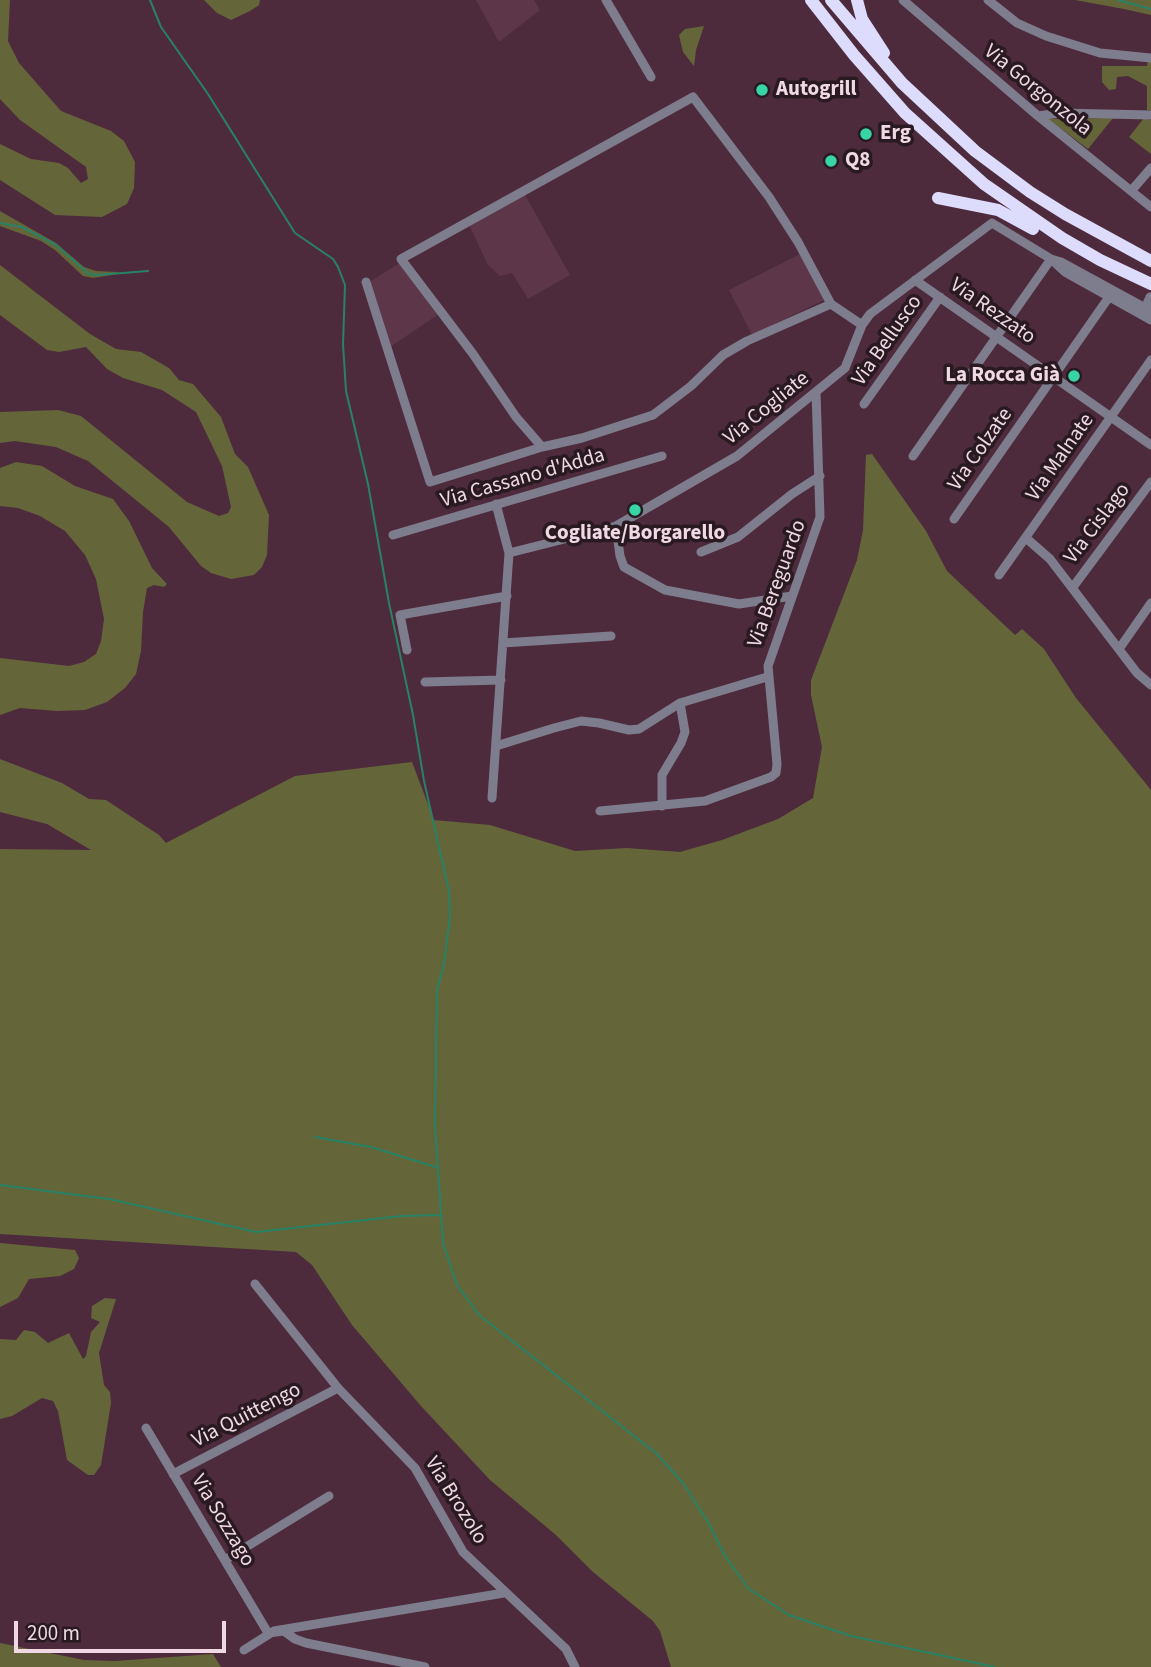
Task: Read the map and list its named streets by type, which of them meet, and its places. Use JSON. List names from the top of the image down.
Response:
{
  "streets": {
    "street": [
      "Via Gorgonzola",
      "Via Rezzato",
      "Via Bellusco",
      "Via Cogliate",
      "Via Colzate",
      "Via Malnate",
      "Via Cassano d'Adda",
      "Via Cislago",
      "Via Bereguardo",
      "Via Quittengo",
      "Via Brozolo",
      "Via Sozzago"
    ]
  },
  "crossings": [
    ["Via Rezzato", "Via Bellusco"],
    ["Via Rezzato", "Via Cogliate"],
    ["Via Rezzato", "Via Colzate"],
    ["Via Rezzato", "Via Malnate"],
    ["Via Cogliate", "Via Bereguardo"],
    ["Via Quittengo", "Via Brozolo"],
    ["Via Quittengo", "Via Sozzago"]
  ],
  "places": [
    "Autogrill",
    "Erg",
    "Q8",
    "La Rocca Già",
    "Cogliate/Borgarello"
  ],
  "scale_bar": "200 m"
}
